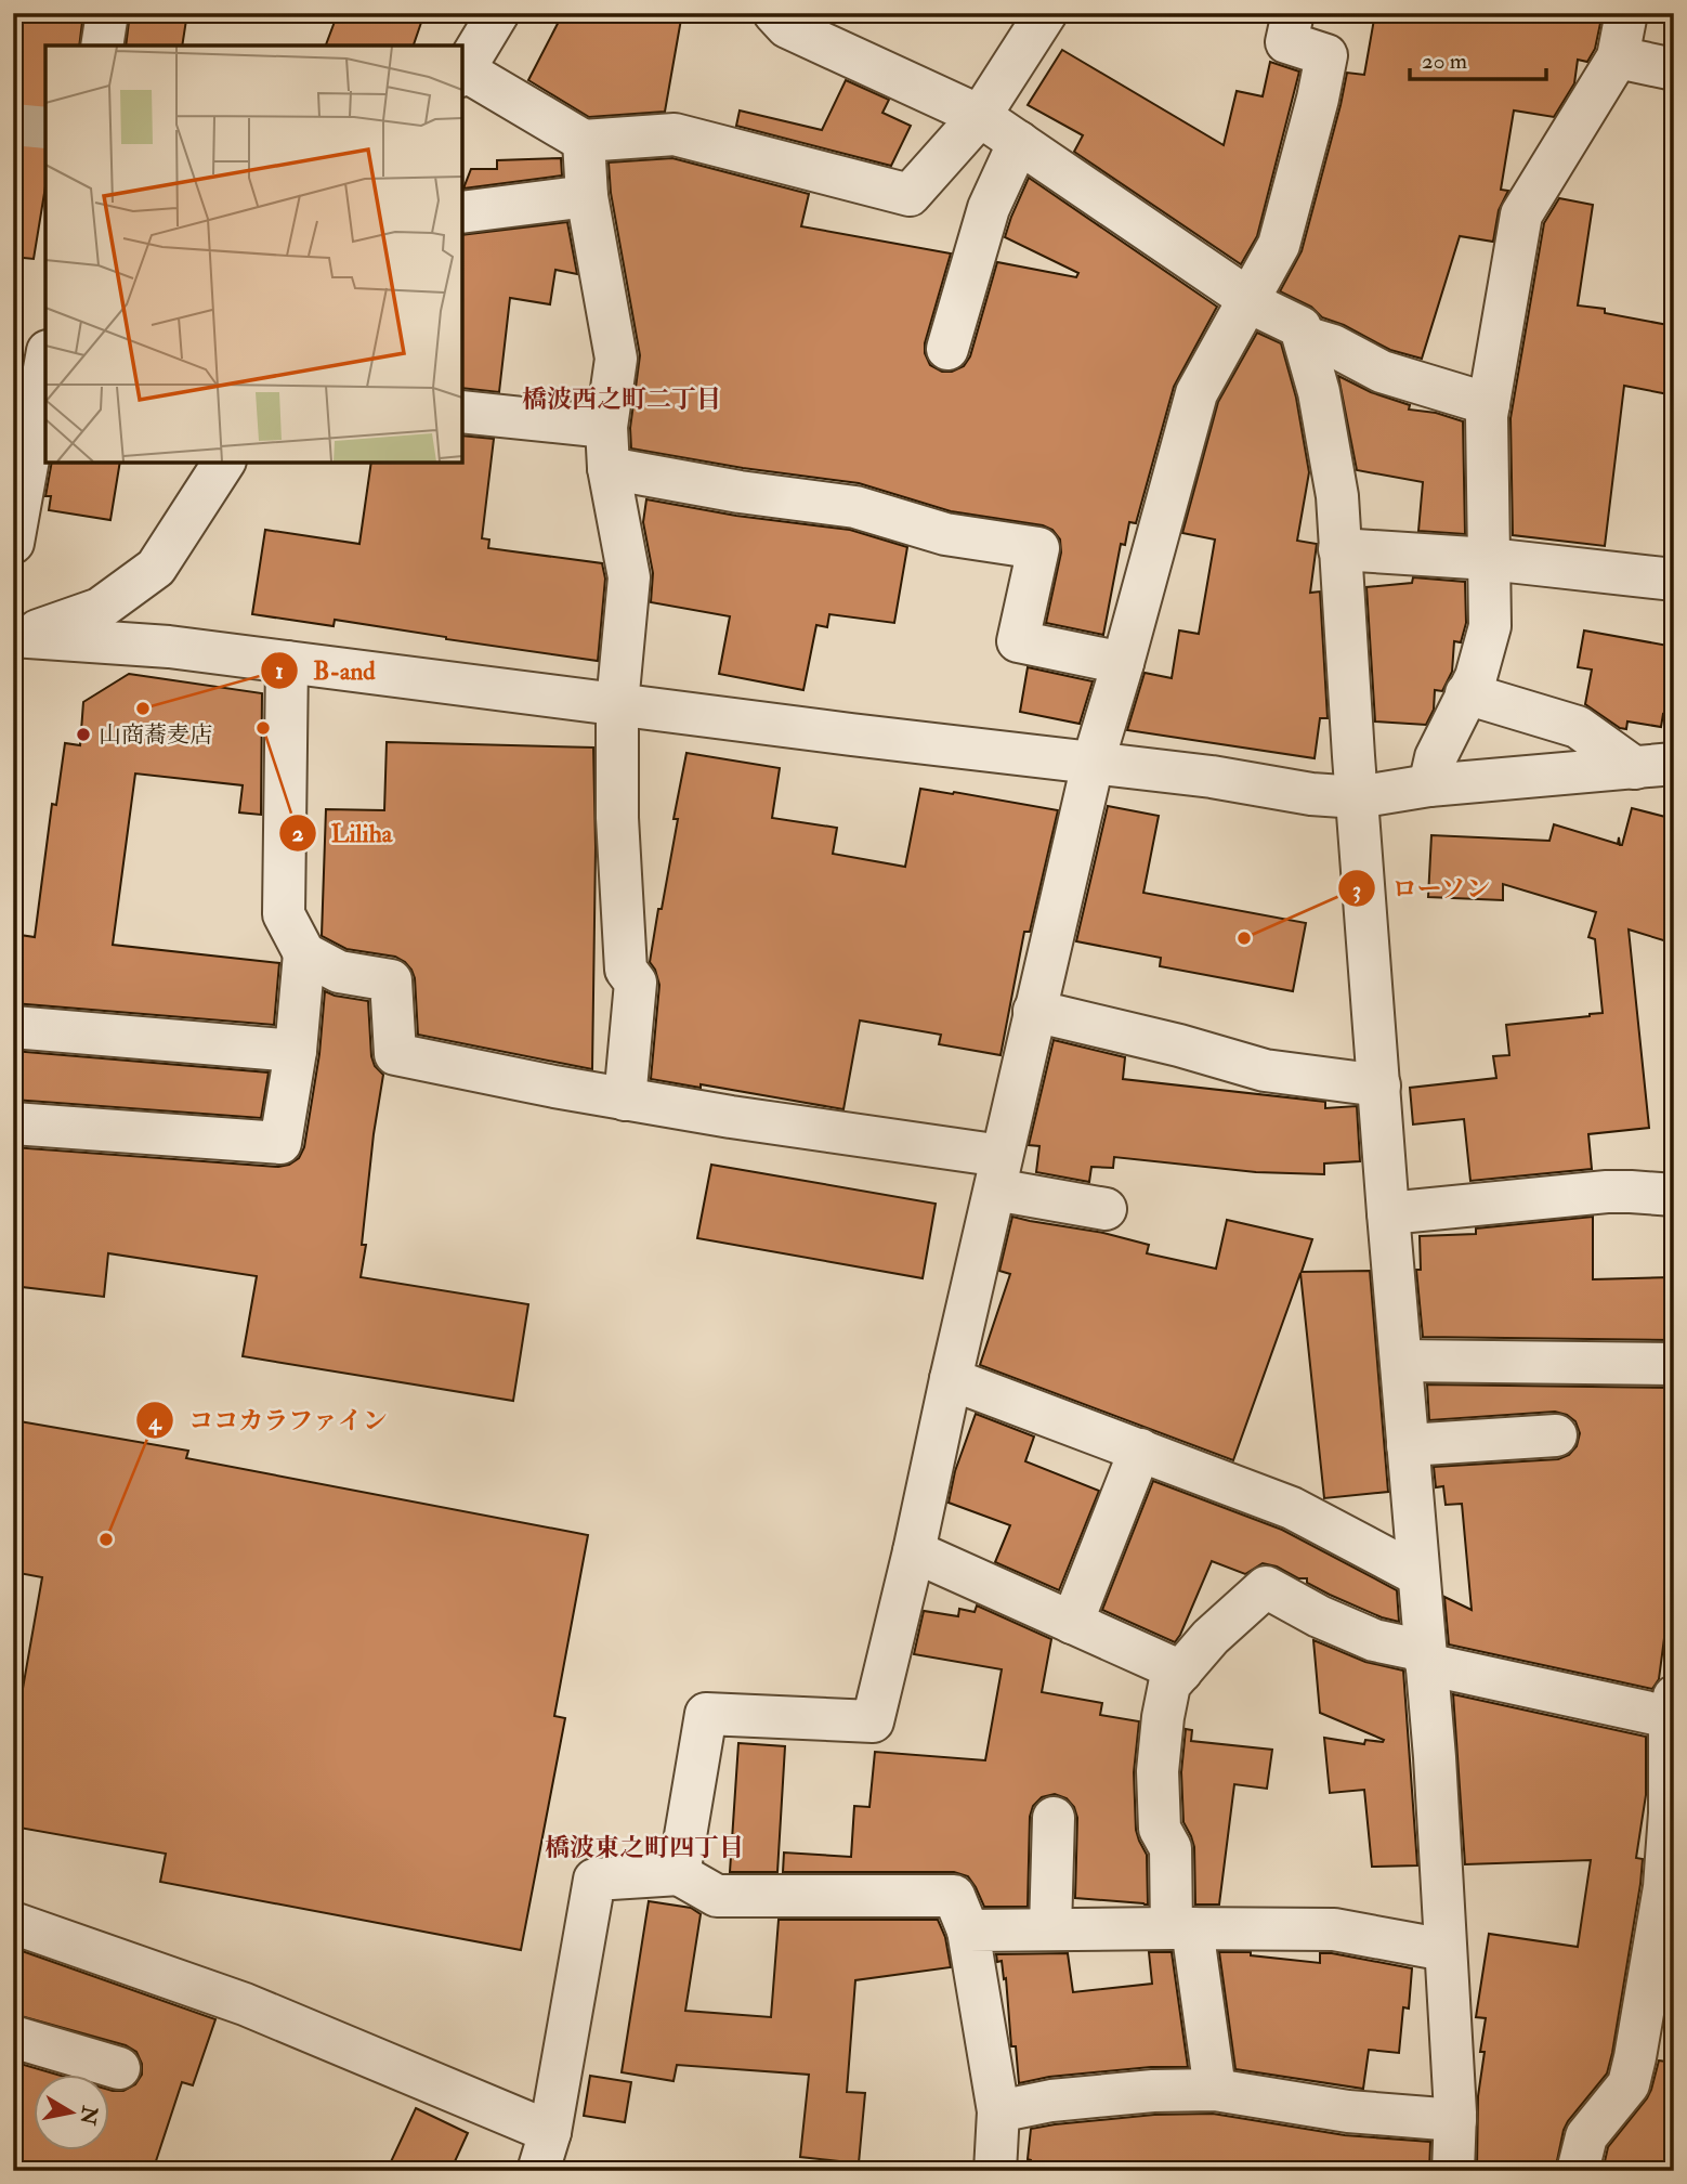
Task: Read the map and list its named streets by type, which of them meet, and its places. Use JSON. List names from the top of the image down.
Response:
{
  "districts": ["橋波西之町二丁目", "橋波東之町四丁目"],
  "places": [
    "B-and",
    "Liliha",
    "山商蕎麦店",
    "ローソン",
    "ココカラファイン"
  ],
  "scale_bar": "20 m",
  "north": "right"
}
